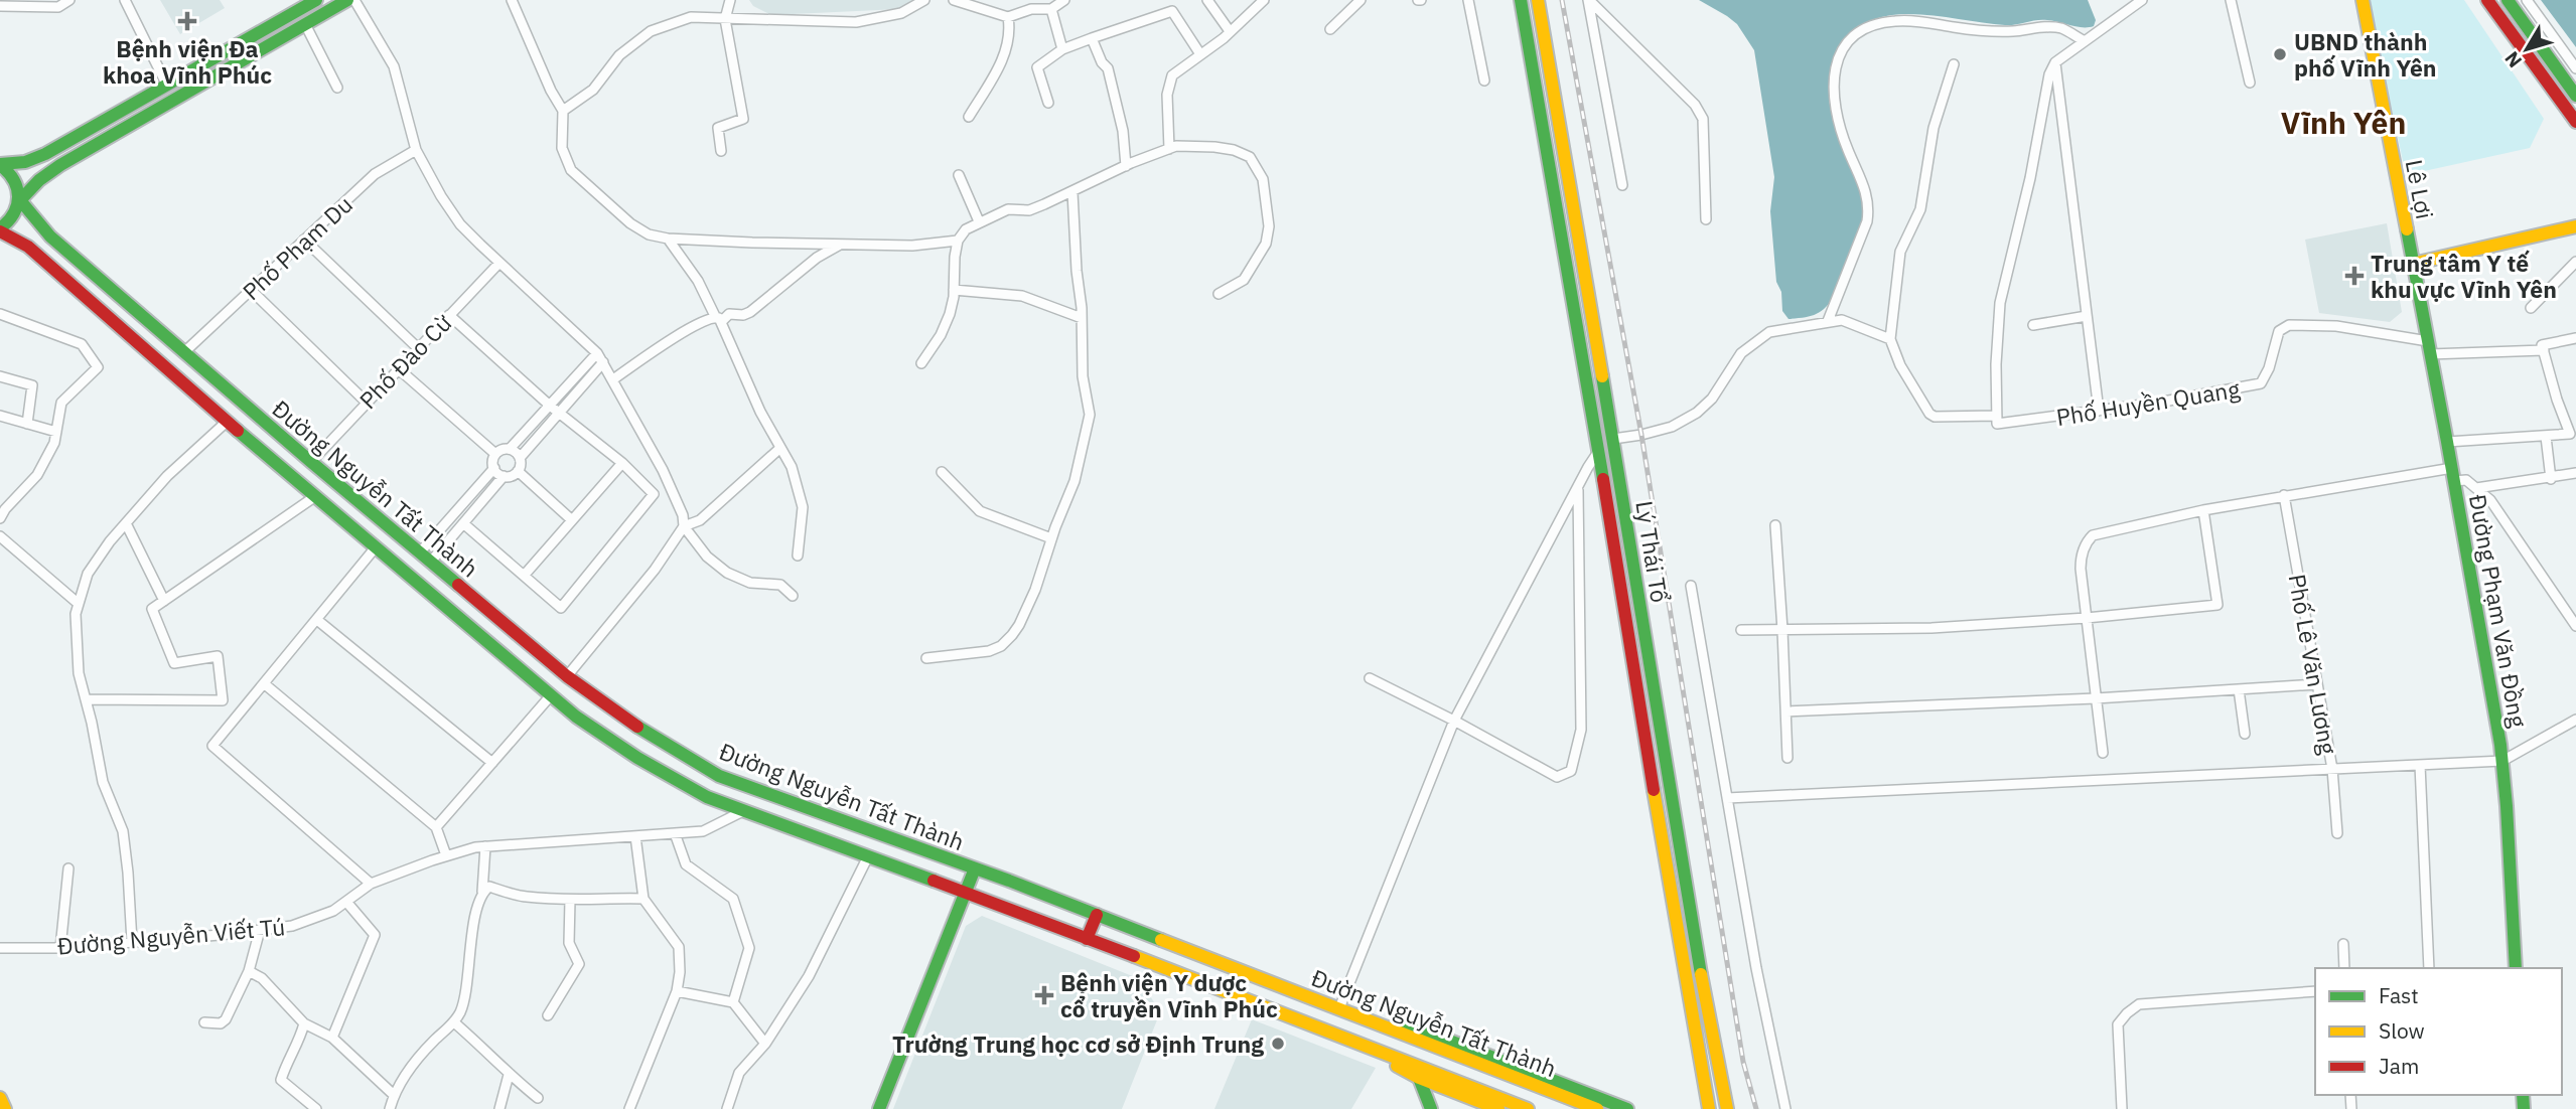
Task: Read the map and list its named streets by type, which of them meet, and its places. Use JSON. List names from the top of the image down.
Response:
{
  "streets": {
    "main road": [
      "Lê Lợi",
      "Đường Nguyễn Tất Thành",
      "Lý Thái Tổ",
      "Đường Phạm Văn Đồng"
    ],
    "street": [
      "Phố Phạm Du",
      "Phố Đào Cừ",
      "Phố Huyền Quang",
      "Phố Lê Văn Lương",
      "Đường Nguyễn Viết Tú"
    ]
  },
  "crossings": [
    ["Lê Lợi", "Đường Phạm Văn Đồng"],
    ["Phố Phạm Du", "Đường Nguyễn Tất Thành"],
    ["Phố Đào Cừ", "Đường Nguyễn Tất Thành"],
    ["Phố Huyền Quang", "Đường Phạm Văn Đồng"],
    ["Đường Nguyễn Tất Thành", "Đường Nguyễn Viết Tú"]
  ],
  "districts": ["Vĩnh Yên"],
  "places": {
    "health": ["Bệnh viện Đa khoa Vĩnh Phúc", "Trung tâm Y tế khu vực Vĩnh Yên", "Bệnh viện Y dược cổ truyền Vĩnh Phúc"],
    "other": ["UBND thành phố Vĩnh Yên", "Trường Trung học cơ sở Định Trung"]
  },
  "legend": ["Fast", "Slow", "Jam"],
  "north": "bottom left"
}
